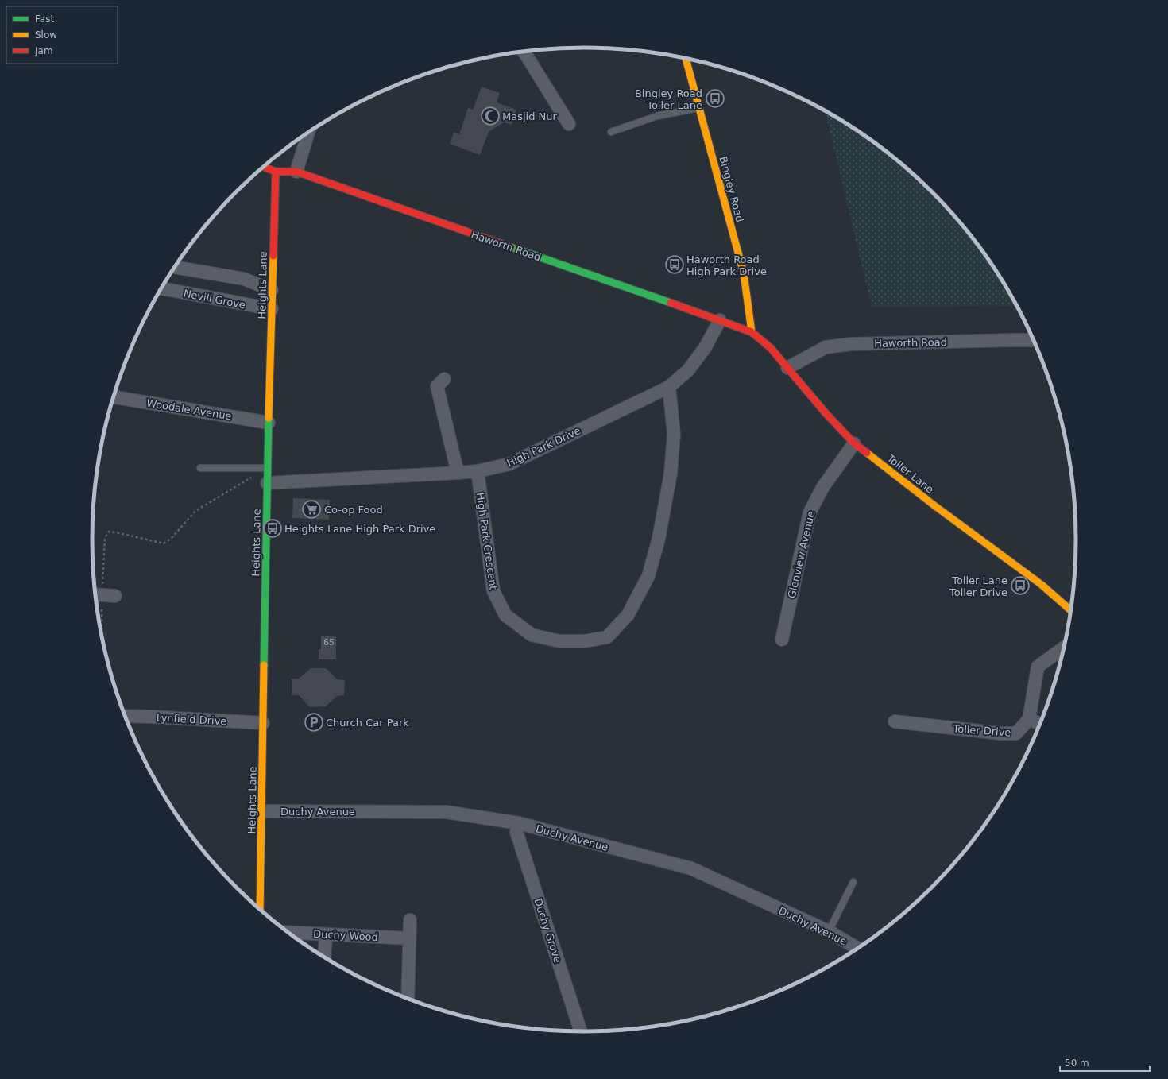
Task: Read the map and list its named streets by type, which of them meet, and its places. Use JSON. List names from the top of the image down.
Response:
{
  "streets": {
    "main road": [
      "Bingley Road",
      "Haworth Road",
      "Heights Lane",
      "Toller Lane"
    ],
    "street": [
      "Nevill Grove",
      "Woodale Avenue",
      "High Park Drive",
      "High Park Crescent",
      "Glenview Avenue",
      "Lynfield Drive",
      "Toller Drive",
      "Duchy Avenue",
      "Duchy Grove",
      "Duchy Wood"
    ]
  },
  "crossings": [
    ["Bingley Road", "Haworth Road"],
    ["Bingley Road", "Toller Lane"],
    ["Haworth Road", "Heights Lane"],
    ["Haworth Road", "High Park Drive"],
    ["Haworth Road", "Toller Lane"],
    ["Heights Lane", "Nevill Grove"],
    ["Heights Lane", "Woodale Avenue"],
    ["Heights Lane", "High Park Drive"],
    ["Heights Lane", "Lynfield Drive"],
    ["Heights Lane", "Duchy Avenue"],
    ["High Park Drive", "High Park Crescent"],
    ["Toller Lane", "Glenview Avenue"],
    ["Duchy Avenue", "Duchy Grove"]
  ],
  "places": {
    "bus stop": [
      "Bingley Road Toller Lane",
      "Haworth Road High Park Drive",
      "Heights Lane High Park Drive",
      "Toller Lane Toller Drive"
    ],
    "mosque": ["Masjid Nur"],
    "supermarket": ["Co-op Food"],
    "parking": ["Church Car Park"]
  },
  "house_numbers": ["65"],
  "legend": ["Fast", "Slow", "Jam"],
  "scale_bar": "50 m"
}
